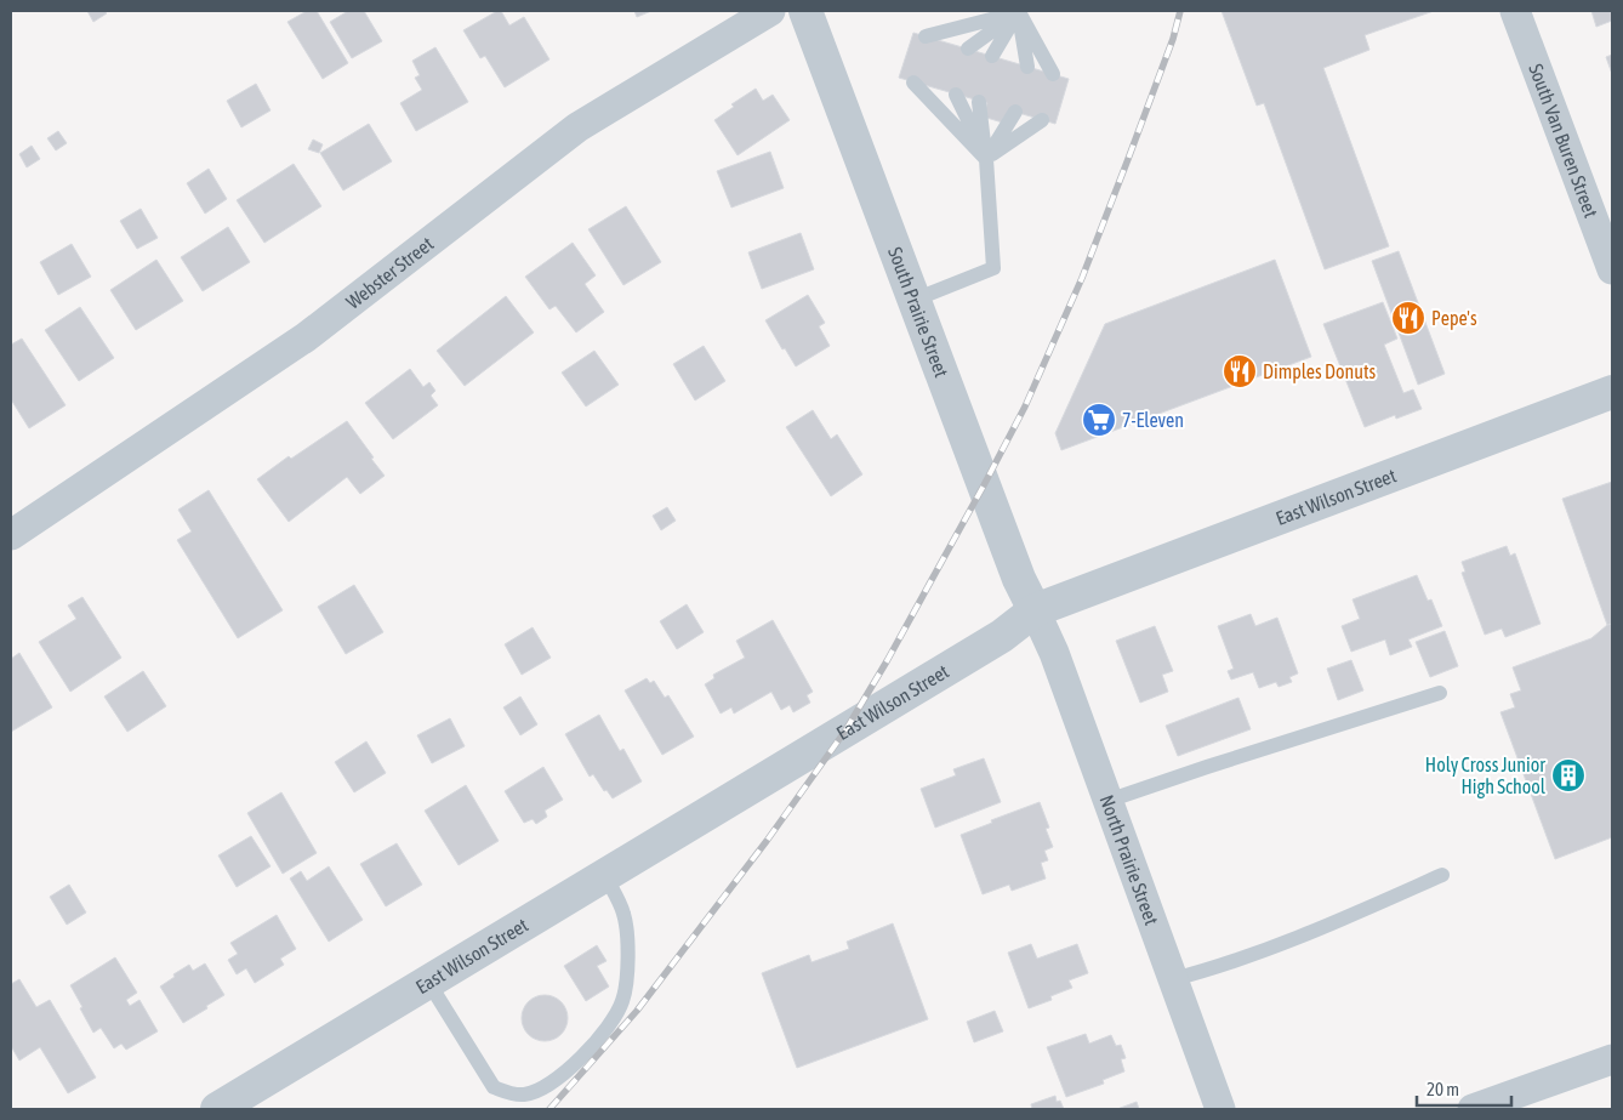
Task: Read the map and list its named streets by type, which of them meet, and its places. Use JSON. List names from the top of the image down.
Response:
{
  "streets": {
    "street": [
      "South Van Buren Street",
      "Webster Street",
      "South Prairie Street",
      "East Wilson Street",
      "North Prairie Street"
    ]
  },
  "crossings": [
    ["South Prairie Street", "East Wilson Street"],
    ["South Prairie Street", "North Prairie Street"],
    ["East Wilson Street", "North Prairie Street"]
  ],
  "places": {
    "restaurant": ["Pepe's", "Dimples Donuts"],
    "supermarket": ["7-Eleven"],
    "building": ["Holy Cross Junior High School"]
  },
  "scale_bar": "20 m"
}
